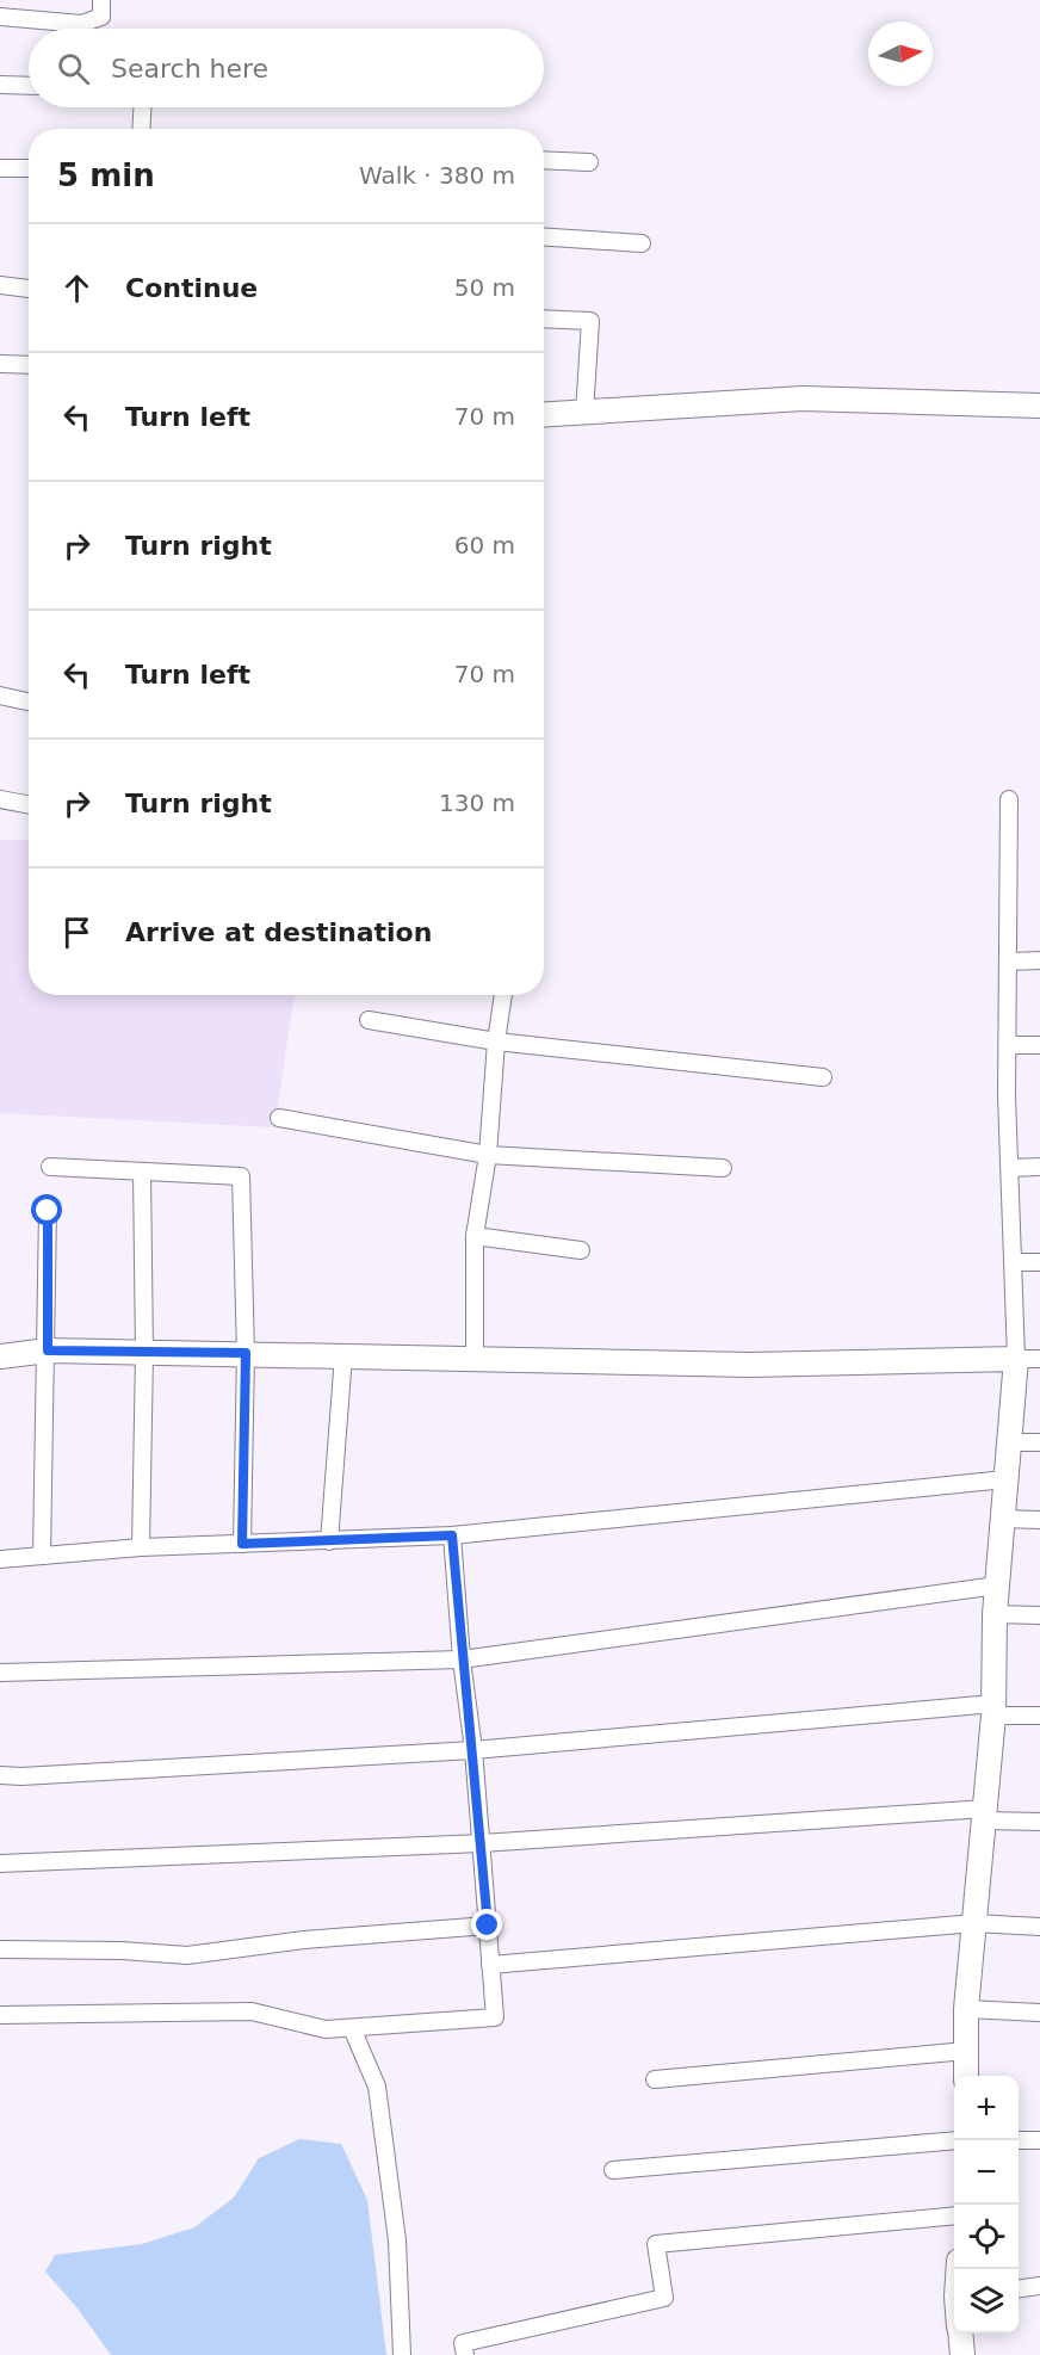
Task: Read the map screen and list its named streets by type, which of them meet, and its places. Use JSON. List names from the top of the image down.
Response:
{
  "north": "right",
  "page": {
    "search": "Search here",
    "heading": ["5 min", "Walk · 380 m"],
    "list": [
      ["Continue", "50 m"],
      ["Turn left", "70 m"],
      ["Turn right", "60 m"],
      ["Turn left", "70 m"],
      ["Turn right", "130 m"],
      "Arrive at destination"
    ],
    "map_buttons": ["+", "−"]
  }
}
